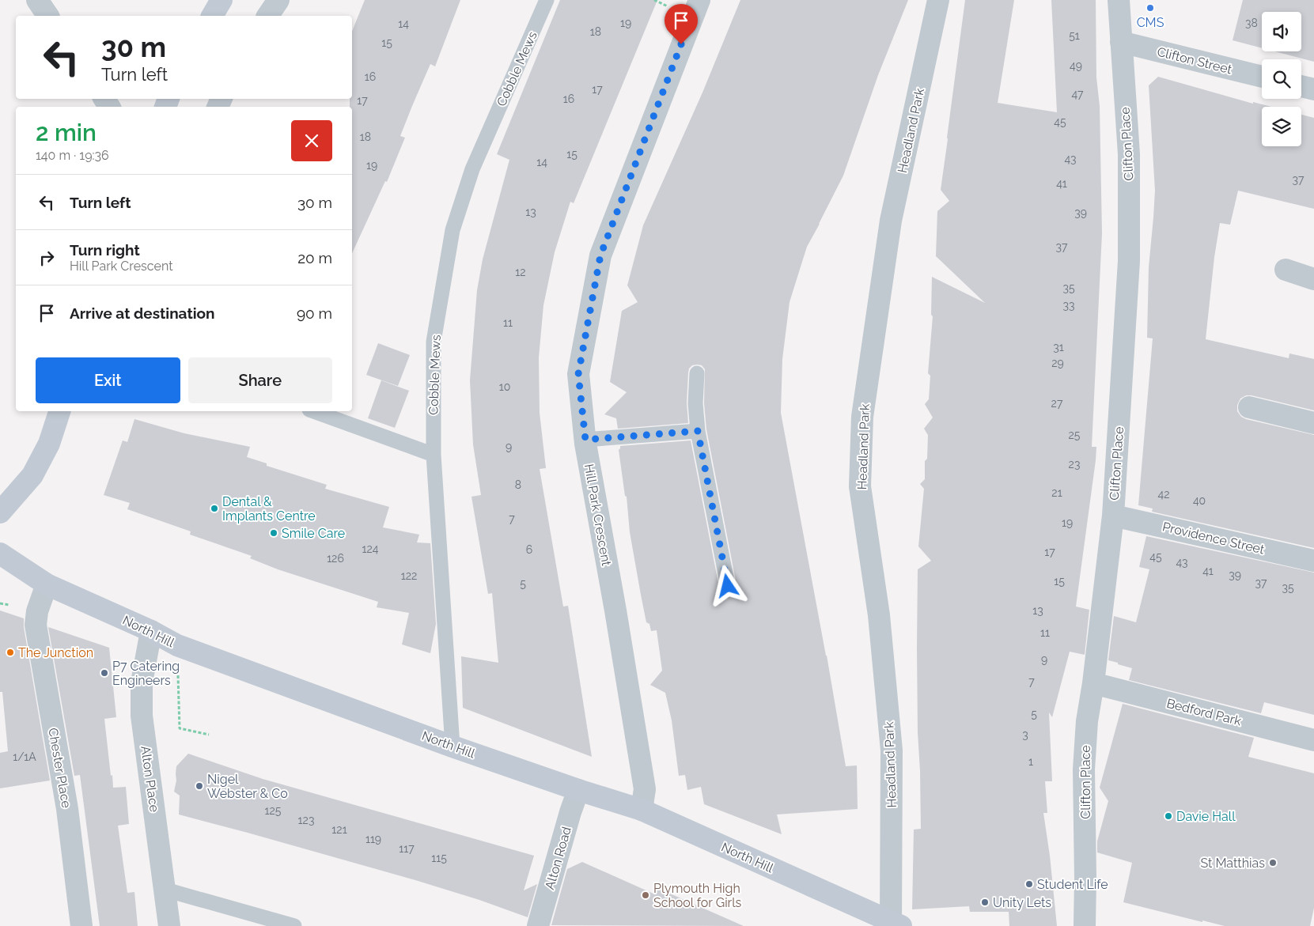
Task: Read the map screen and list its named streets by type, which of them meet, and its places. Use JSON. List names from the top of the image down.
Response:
{
  "streets": {
    "main road": ["North Hill"],
    "street": [
      "Clifton Street",
      "Headland Park",
      "Clifton Place",
      "Hill Park Crescent",
      "Providence Street",
      "Bedford Park",
      "Chester Place",
      "Alton Place",
      "Alton Road"
    ],
    "lane": ["Cobble Mews"]
  },
  "crossings": [
    ["Clifton Street", "Clifton Place"],
    ["Cobble Mews", "North Hill"],
    ["Headland Park", "North Hill"],
    ["Clifton Place", "Providence Street"],
    ["Clifton Place", "Bedford Park"],
    ["Hill Park Crescent", "North Hill"],
    ["North Hill", "Chester Place"],
    ["North Hill", "Alton Place"],
    ["North Hill", "Alton Road"]
  ],
  "places": [
    "CMS",
    "Dental & Implants Centre",
    "Smile Care",
    "The Junction",
    "P7 Catering Engineers",
    "Nigel Webster & Co",
    "Davie Hall",
    "St Matthias",
    "Student Life",
    "Plymouth High School for Girls",
    "Unity Lets"
  ],
  "house_numbers": [
    "19",
    "38",
    "14",
    "18",
    "51",
    "15",
    "49",
    "16",
    "17",
    "47",
    "16",
    "17",
    "45",
    "18",
    "15",
    "43",
    "14",
    "19",
    "37",
    "41",
    "13",
    "39",
    "37",
    "12",
    "35",
    "33",
    "11",
    "31",
    "29",
    "10",
    "27",
    "25",
    "9",
    "23",
    "8",
    "21",
    "42",
    "40",
    "7",
    "19",
    "124",
    "6",
    "17",
    "45",
    "126",
    "43",
    "41",
    "39",
    "122",
    "15",
    "37",
    "5",
    "35",
    "13",
    "11",
    "9",
    "7",
    "5",
    "3",
    "1/1A",
    "1",
    "125",
    "123",
    "121",
    "119",
    "117",
    "115"
  ],
  "page": {
    "turn": ["30 m", "Turn left"],
    "heading": ["2 min", "140 m · 19:36"],
    "list": [
      {
        "name": "Turn left",
        "value": "30 m"
      },
      {
        "name": "Turn right",
        "note": "Hill Park Crescent",
        "value": "20 m"
      },
      {
        "name": "Arrive at destination",
        "value": "90 m"
      }
    ],
    "buttons": ["Exit", "Share"]
  }
}
